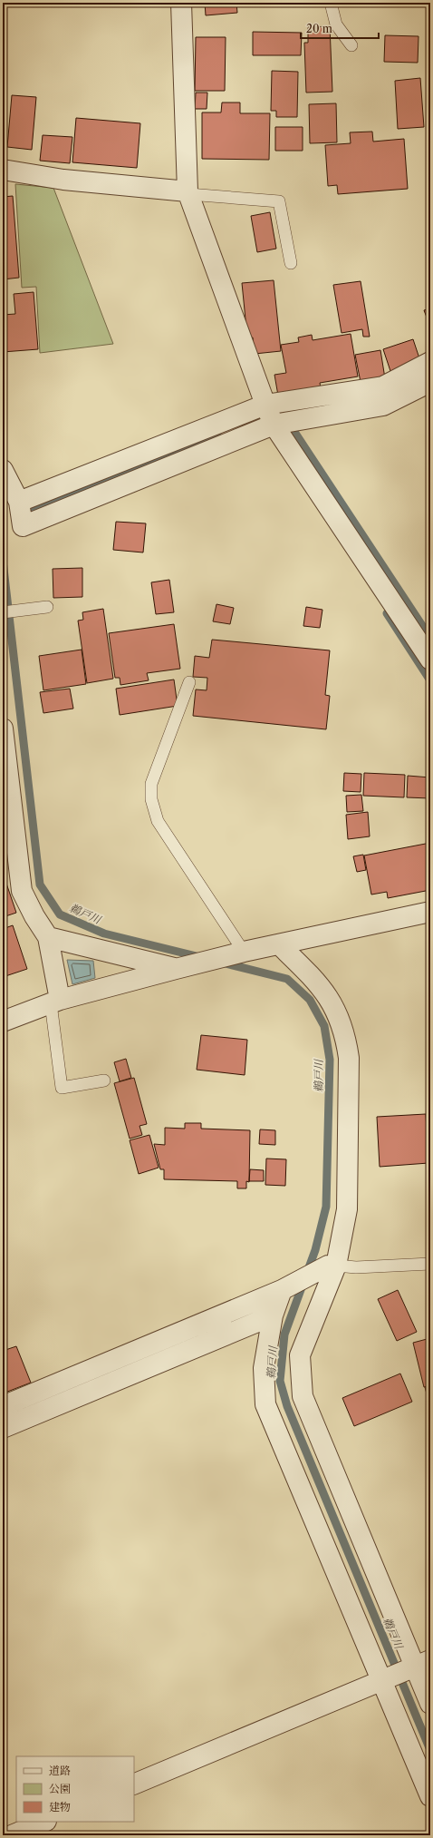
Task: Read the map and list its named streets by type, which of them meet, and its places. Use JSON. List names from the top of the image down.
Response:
{
  "water": ["鵜戸川"],
  "legend": ["道路", "公園", "建物"],
  "scale_bar": "20 m"
}
